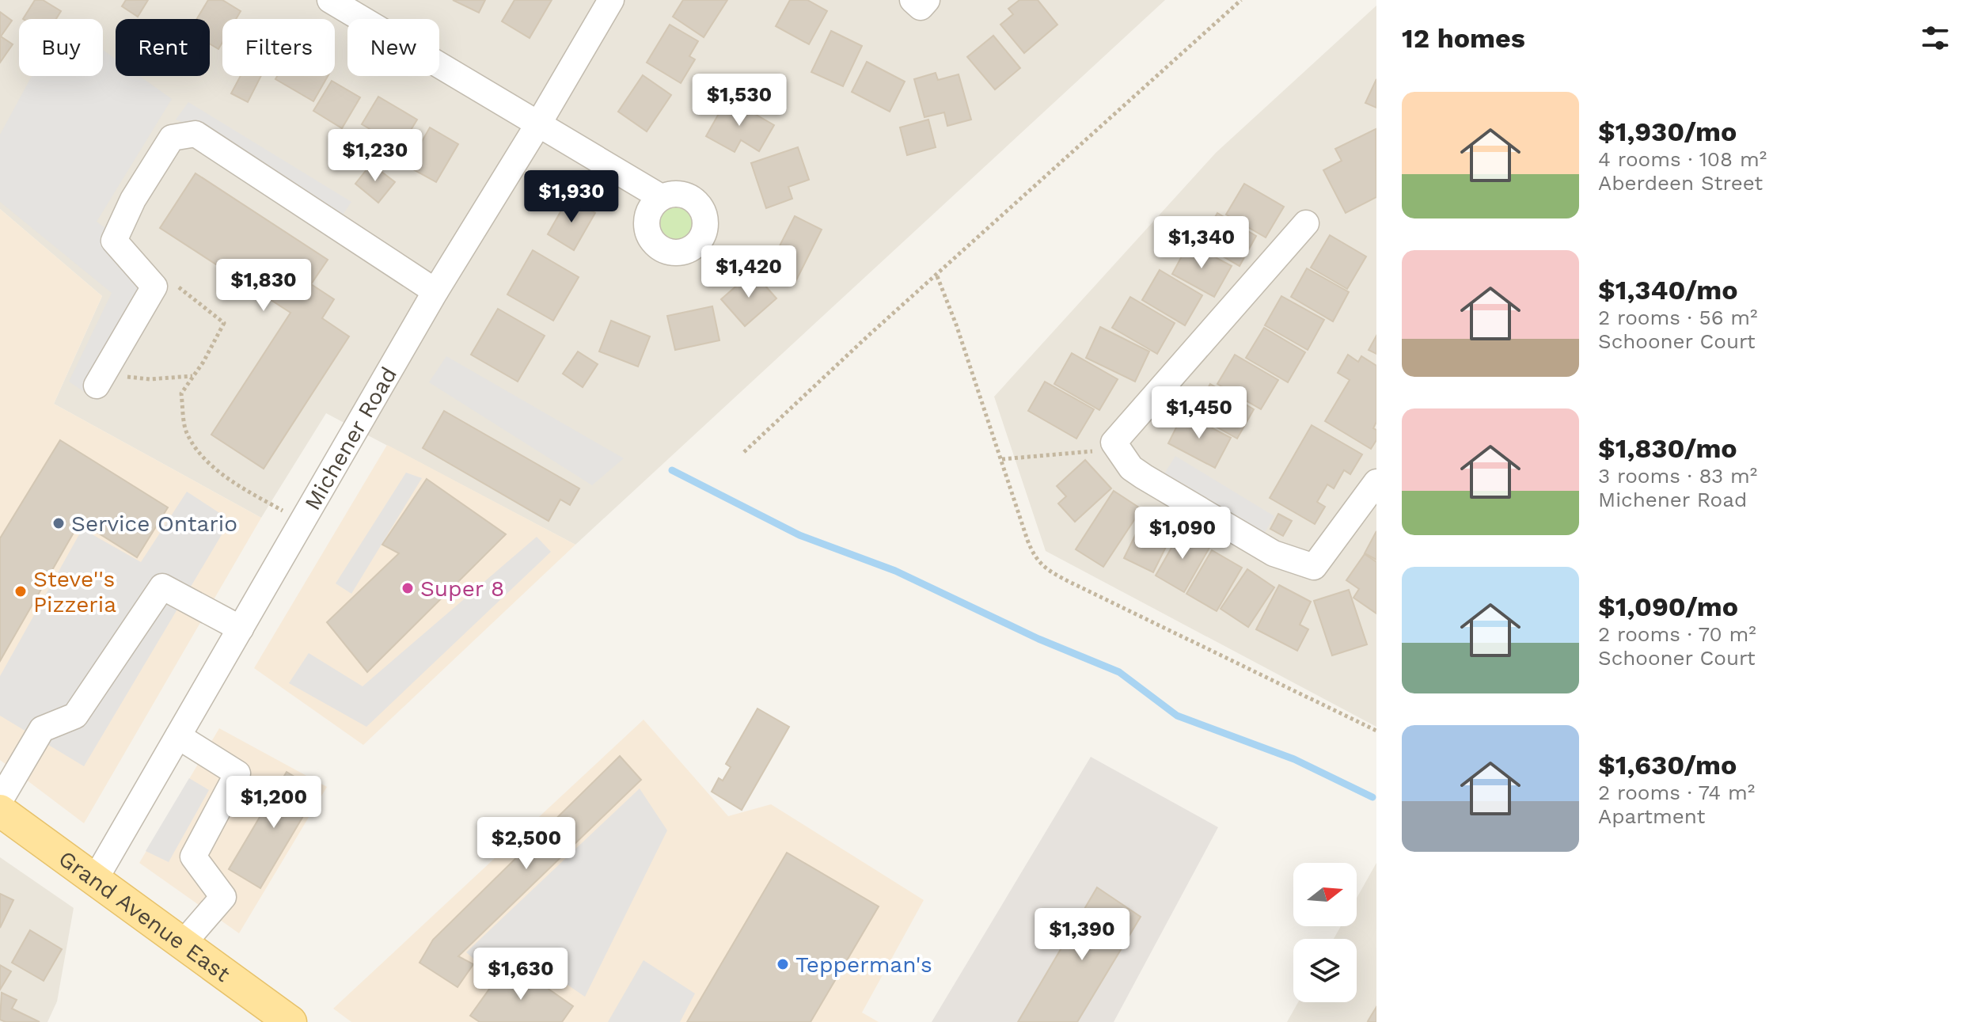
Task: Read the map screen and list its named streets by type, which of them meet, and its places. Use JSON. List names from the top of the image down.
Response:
{
  "streets": {
    "main road": ["Grand Avenue East"],
    "street": ["Michener Road"]
  },
  "crossings": [
    ["Michener Road", "Grand Avenue East"]
  ],
  "places": [
    "Service Ontario",
    "Super 8",
    "Steve''s Pizzeria",
    "Tepperman's"
  ],
  "north": "right",
  "page": {
    "heading": "12 homes",
    "chip": [
      "Buy",
      "Rent",
      "Filters",
      "New"
    ],
    "price": [
      "$1,530",
      "$1,230",
      "$1,930",
      "$1,340",
      "$1,420",
      "$1,830",
      "$1,450",
      "$1,090",
      "$1,200",
      "$2,500",
      "$1,390",
      "$1,630"
    ],
    "list": [
      {
        "name": "$1,930/mo",
        "note": "4 rooms · 108 m² · Aberdeen Street"
      },
      {
        "name": "$1,340/mo",
        "note": "2 rooms · 56 m² · Schooner Court"
      },
      {
        "name": "$1,830/mo",
        "note": "3 rooms · 83 m² · Michener Road"
      },
      {
        "name": "$1,090/mo",
        "note": "2 rooms · 70 m² · Schooner Court"
      },
      {
        "name": "$1,630/mo",
        "note": "2 rooms · 74 m² · Apartment"
      }
    ]
  }
}
